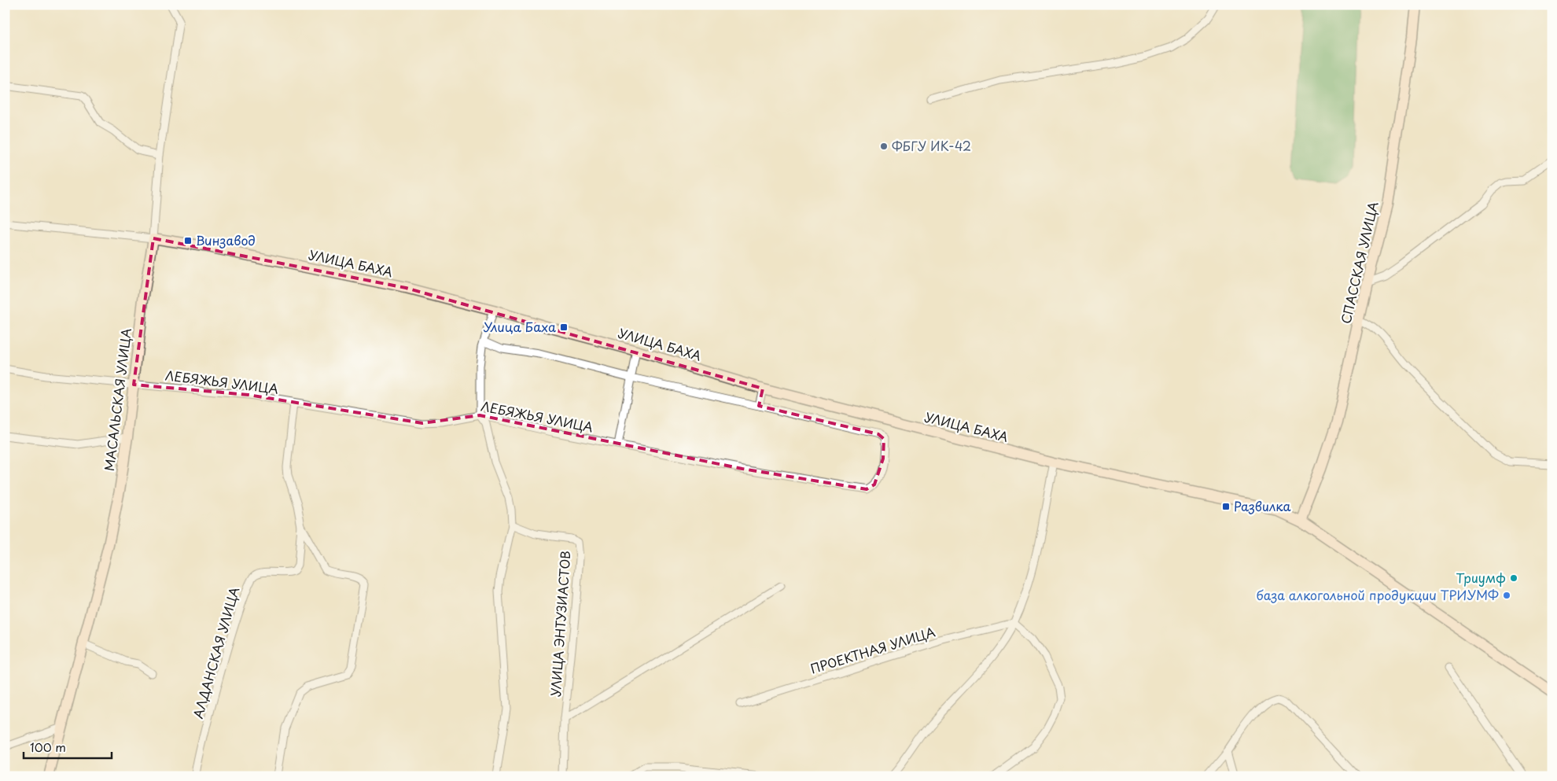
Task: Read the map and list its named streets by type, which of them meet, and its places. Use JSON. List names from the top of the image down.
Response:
{
  "streets": {
    "street": [
      "СПАССКАЯ УЛИЦА",
      "УЛИЦА БАХА",
      "ЛЕБЯЖЬЯ УЛИЦА",
      "МАСАЛЬСКАЯ УЛИЦА",
      "УЛИЦА ЭНТУЗИАСТОВ",
      "ПРОЕКТНАЯ УЛИЦА",
      "АЛДАНСКАЯ УЛИЦА"
    ]
  },
  "crossings": [
    ["СПАССКАЯ УЛИЦА", "УЛИЦА БАХА"],
    ["УЛИЦА БАХА", "МАСАЛЬСКАЯ УЛИЦА"],
    ["ЛЕБЯЖЬЯ УЛИЦА", "МАСАЛЬСКАЯ УЛИЦА"]
  ],
  "places": {
    "other": ["ФБГУ ИК-42", "Триумф", "база алкогольной продукции ТРИУМФ"],
    "transit": ["Винзавод", "Улица Баха", "Развилка"]
  },
  "scale_bar": "100 m"
}
